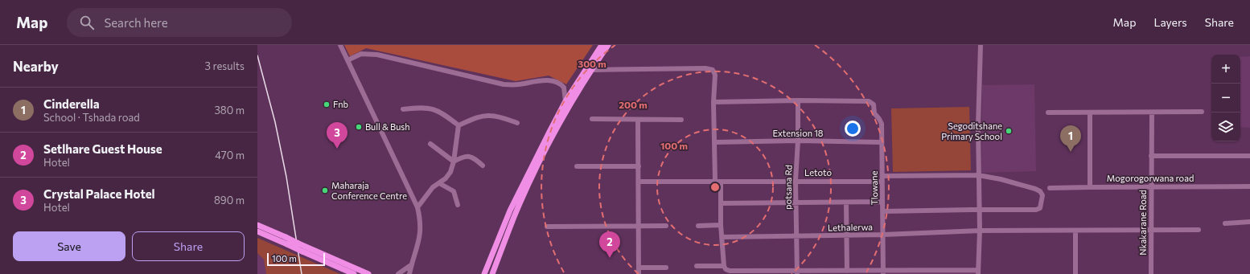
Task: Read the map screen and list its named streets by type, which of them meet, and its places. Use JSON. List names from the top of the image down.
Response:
{
  "streets": {
    "street": [
      "Extension 18",
      "Letoto",
      "Mogorogorwana road",
      "potsana Rd",
      "Tlowane",
      "Nkakarane Road",
      "Lethalerwa"
    ]
  },
  "crossings": [
    ["Extension 18", "potsana Rd"],
    ["Extension 18", "Tlowane"],
    ["Letoto", "potsana Rd"],
    ["Letoto", "Tlowane"],
    ["Mogorogorwana road", "Nkakarane Road"],
    ["potsana Rd", "Tlowane"],
    ["potsana Rd", "Lethalerwa"],
    ["Tlowane", "Lethalerwa"],
    ["Nkakarane Road", "Lethalerwa"]
  ],
  "places": [
    "Fnb",
    "Bull & Bush",
    "Segoditshane Primary School",
    "Maharaja Conference Centre"
  ],
  "scale_bar": "100 m",
  "page": {
    "header": "Map",
    "search": "Search here",
    "nav": ["Map", "Layers", "Share"],
    "heading": ["Nearby", "3 results"],
    "map_buttons": ["+", "−"],
    "list": [
      {
        "mark": "1",
        "name": "Cinderella",
        "note": "School · Tshada road",
        "value": "380 m"
      },
      {
        "mark": "2",
        "name": "Setlhare Guest House",
        "note": "Hotel",
        "value": "470 m"
      },
      {
        "mark": "3",
        "name": "Crystal Palace Hotel",
        "note": "Hotel",
        "value": "890 m"
      }
    ],
    "pins": ["3", "1", "2"],
    "buttons": ["Save", "Share"],
    "scale": "100 m"
  },
  "rings": ["300 m", "200 m", "100 m"]
}
